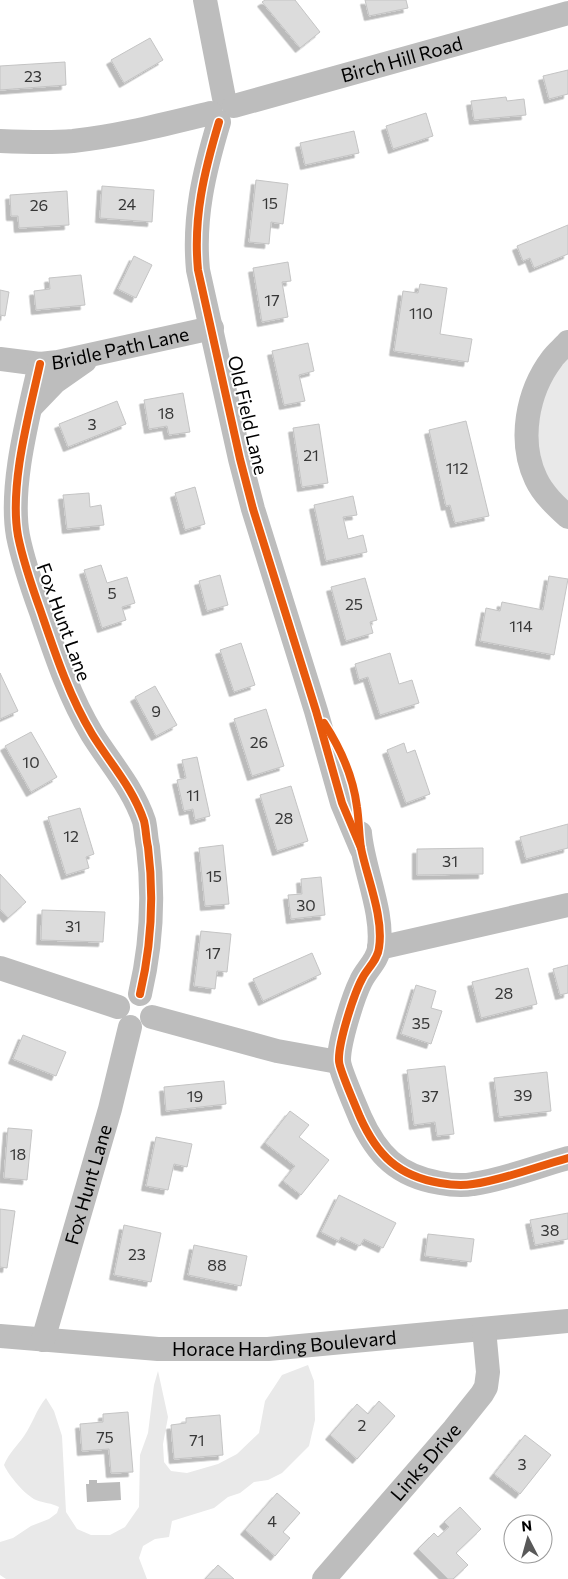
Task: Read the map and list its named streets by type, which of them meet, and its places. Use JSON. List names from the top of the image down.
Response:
{
  "streets": {
    "street": [
      "Birch Hill Road",
      "Bridle Path Lane",
      "Old Field Lane",
      "Fox Hunt Lane",
      "Horace Harding Boulevard",
      "Links Drive"
    ]
  },
  "crossings": [
    ["Birch Hill Road", "Old Field Lane"],
    ["Bridle Path Lane", "Old Field Lane"],
    ["Bridle Path Lane", "Fox Hunt Lane"],
    ["Fox Hunt Lane", "Horace Harding Boulevard"],
    ["Horace Harding Boulevard", "Links Drive"]
  ],
  "house_numbers": [
    "23",
    "15",
    "24",
    "26",
    "17",
    "110",
    "18",
    "3",
    "21",
    "112",
    "5",
    "25",
    "114",
    "9",
    "26",
    "10",
    "11",
    "28",
    "12",
    "31",
    "15",
    "30",
    "31",
    "17",
    "28",
    "35",
    "39",
    "19",
    "37",
    "18",
    "38",
    "23",
    "88",
    "2",
    "75",
    "71",
    "3",
    "4"
  ],
  "north": "top"
}
